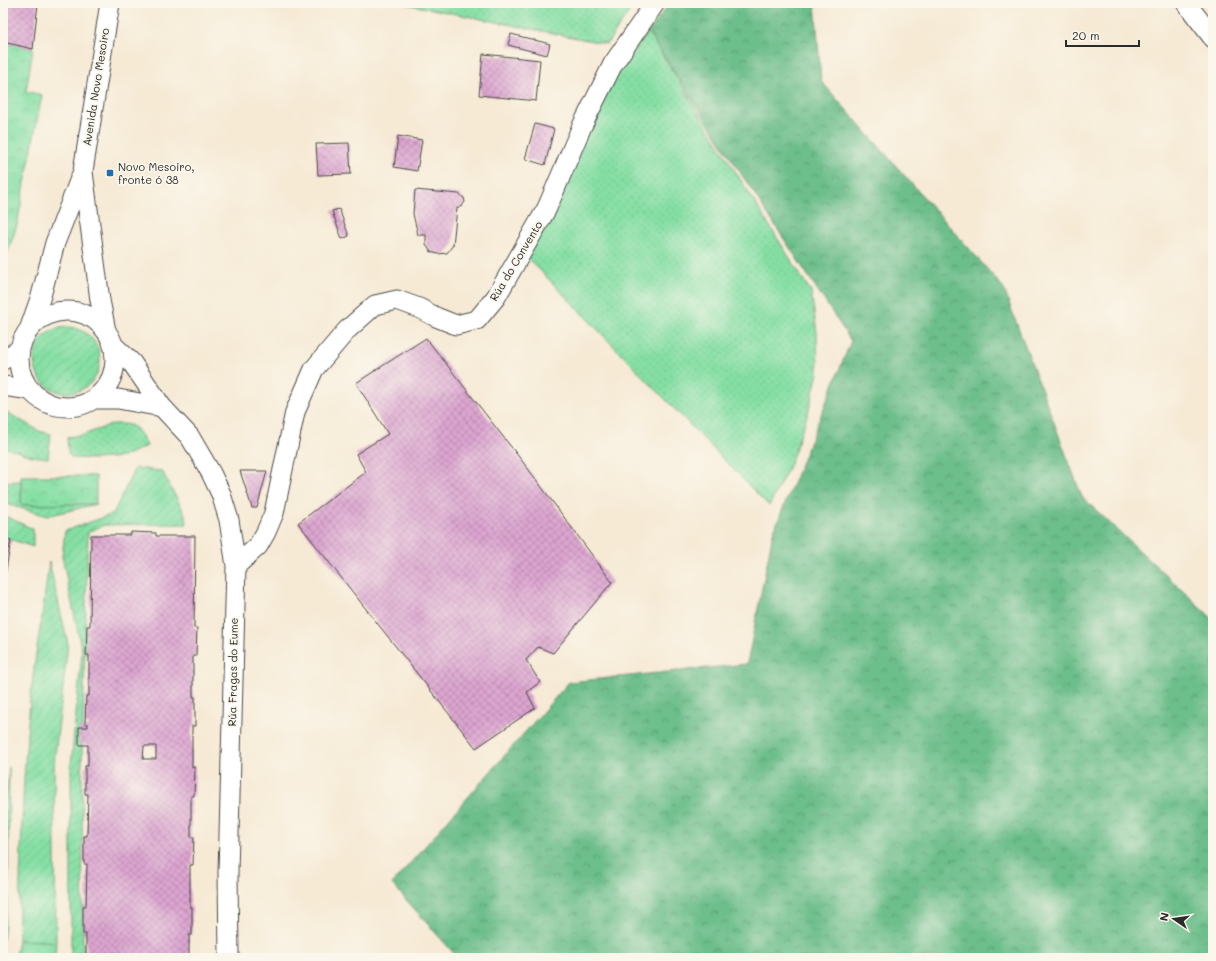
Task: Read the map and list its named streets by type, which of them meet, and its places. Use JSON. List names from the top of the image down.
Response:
{
  "streets": {
    "street": ["Avenida Novo Mesoiro", "Rúa do Convento", "Rúa Fragas do Eume"]
  },
  "crossings": [
    ["Avenida Novo Mesoiro", "Rúa Fragas do Eume"],
    ["Rúa do Convento", "Rúa Fragas do Eume"]
  ],
  "places": {
    "transit": ["Novo Mesoiro, fronte ó 38"]
  },
  "scale_bar": "20 m",
  "north": "left"
}
